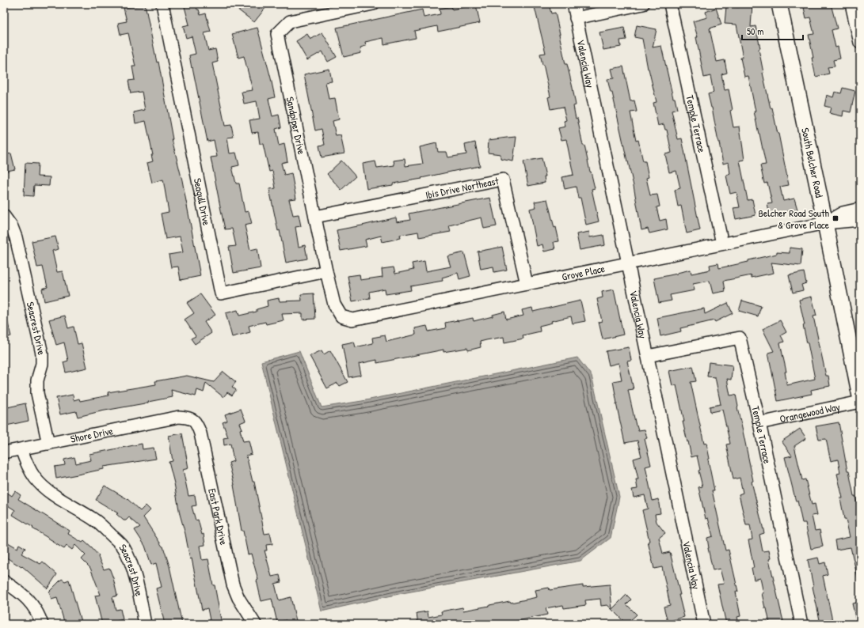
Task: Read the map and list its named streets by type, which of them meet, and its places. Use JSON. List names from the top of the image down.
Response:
{
  "streets": {
    "main road": ["South Belcher Road"],
    "street": [
      "Valencia Way",
      "Temple Terrace",
      "Sandpiper Drive",
      "Ibis Drive Northeast",
      "Seagull Drive",
      "Grove Place",
      "Seacrest Drive",
      "Orangewood Way",
      "Shore Drive",
      "East Park Drive"
    ]
  },
  "crossings": [
    ["Valencia Way", "Temple Terrace"],
    ["Valencia Way", "Grove Place"],
    ["Temple Terrace", "Grove Place"],
    ["Temple Terrace", "Orangewood Way"],
    ["Sandpiper Drive", "Ibis Drive Northeast"],
    ["Sandpiper Drive", "Seagull Drive"],
    ["Sandpiper Drive", "Grove Place"],
    ["South Belcher Road", "Grove Place"],
    ["Ibis Drive Northeast", "Grove Place"],
    ["Seacrest Drive", "Shore Drive"],
    ["Shore Drive", "East Park Drive"]
  ],
  "places": {
    "transit": ["Belcher Road South & Grove Place"]
  },
  "scale_bar": "50 m"
}
